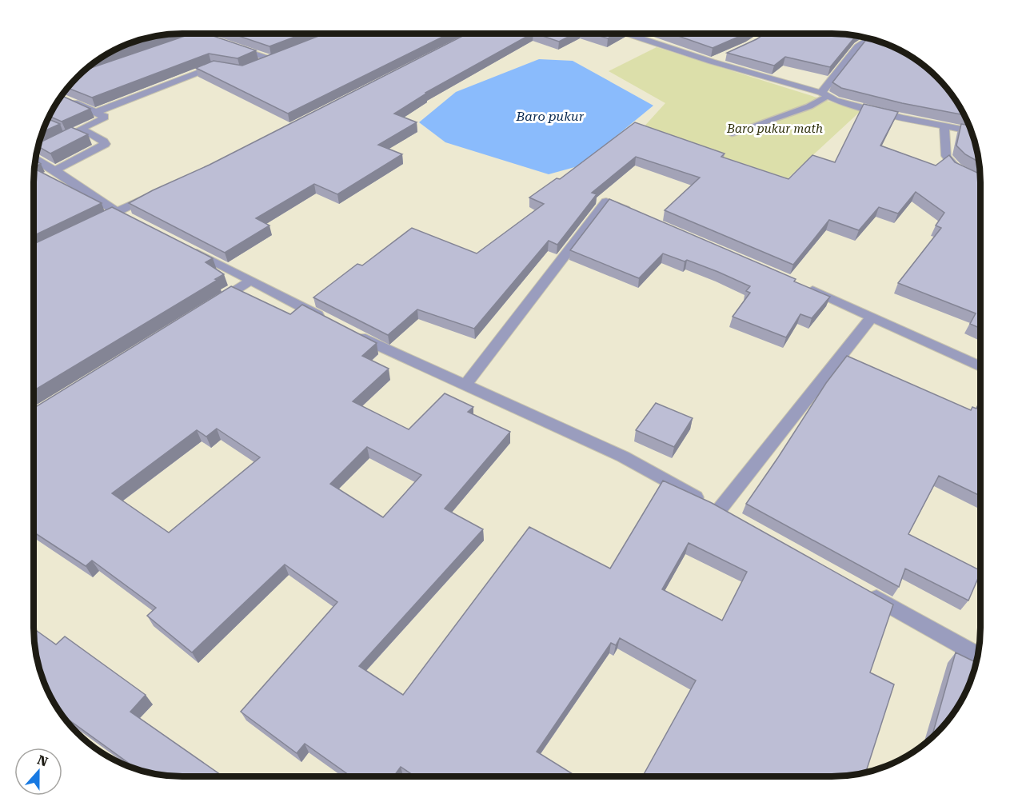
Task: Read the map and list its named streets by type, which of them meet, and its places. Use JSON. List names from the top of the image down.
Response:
{
  "water": ["Baro pukur"],
  "parks": ["Baro pukur math"],
  "north": "top"
}
